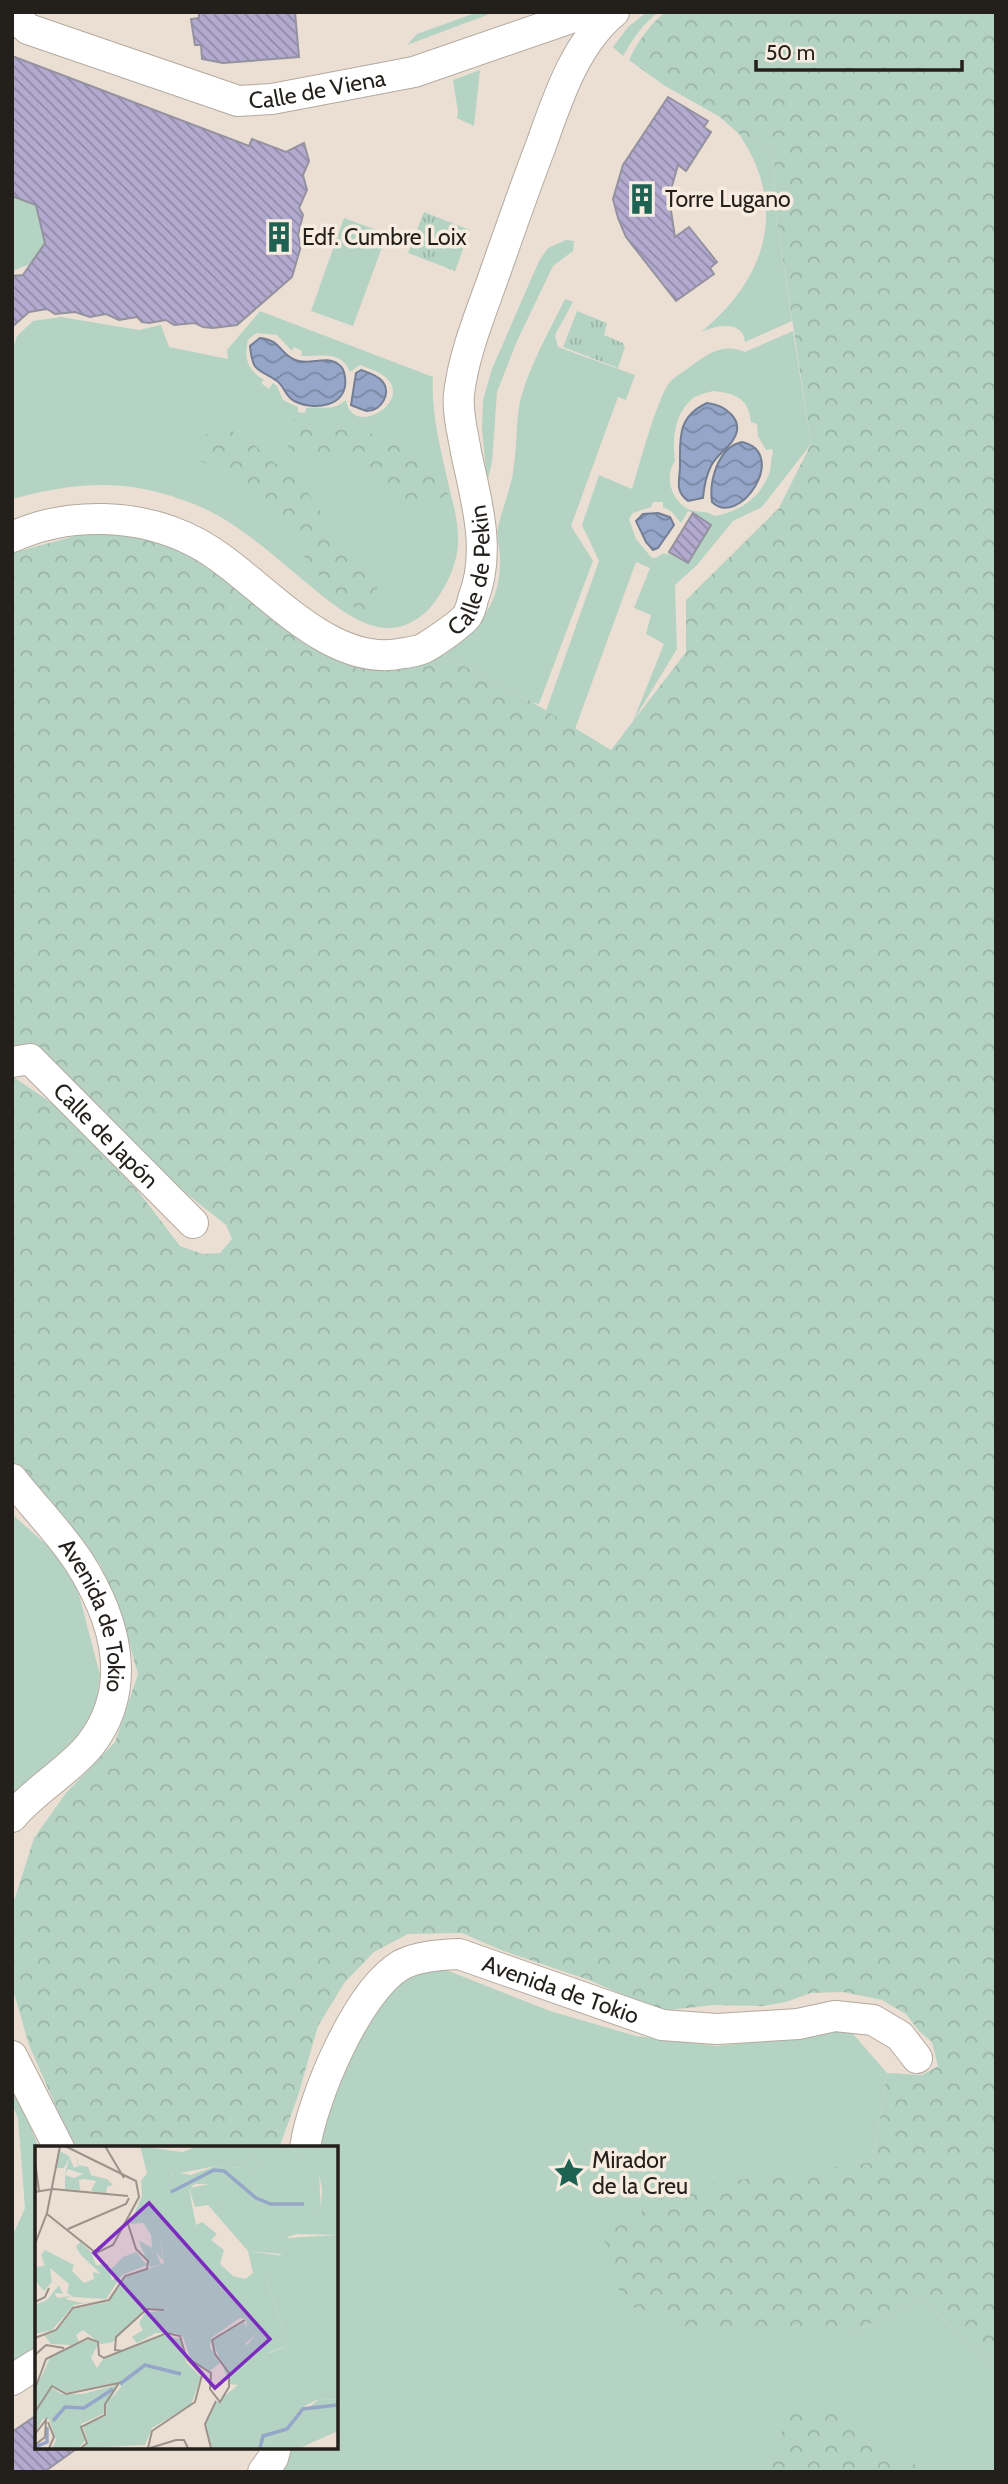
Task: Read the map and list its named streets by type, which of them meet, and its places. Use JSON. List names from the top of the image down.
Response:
{
  "streets": {
    "street": [
      "Calle de Viena",
      "Calle de Pekin",
      "Calle de Japón",
      "Avenida de Tokio"
    ]
  },
  "places": {
    "building": ["Torre Lugano", "Edf. Cumbre Loix"],
    "place": ["Mirador de la Creu"]
  },
  "scale_bar": "50 m"
}
